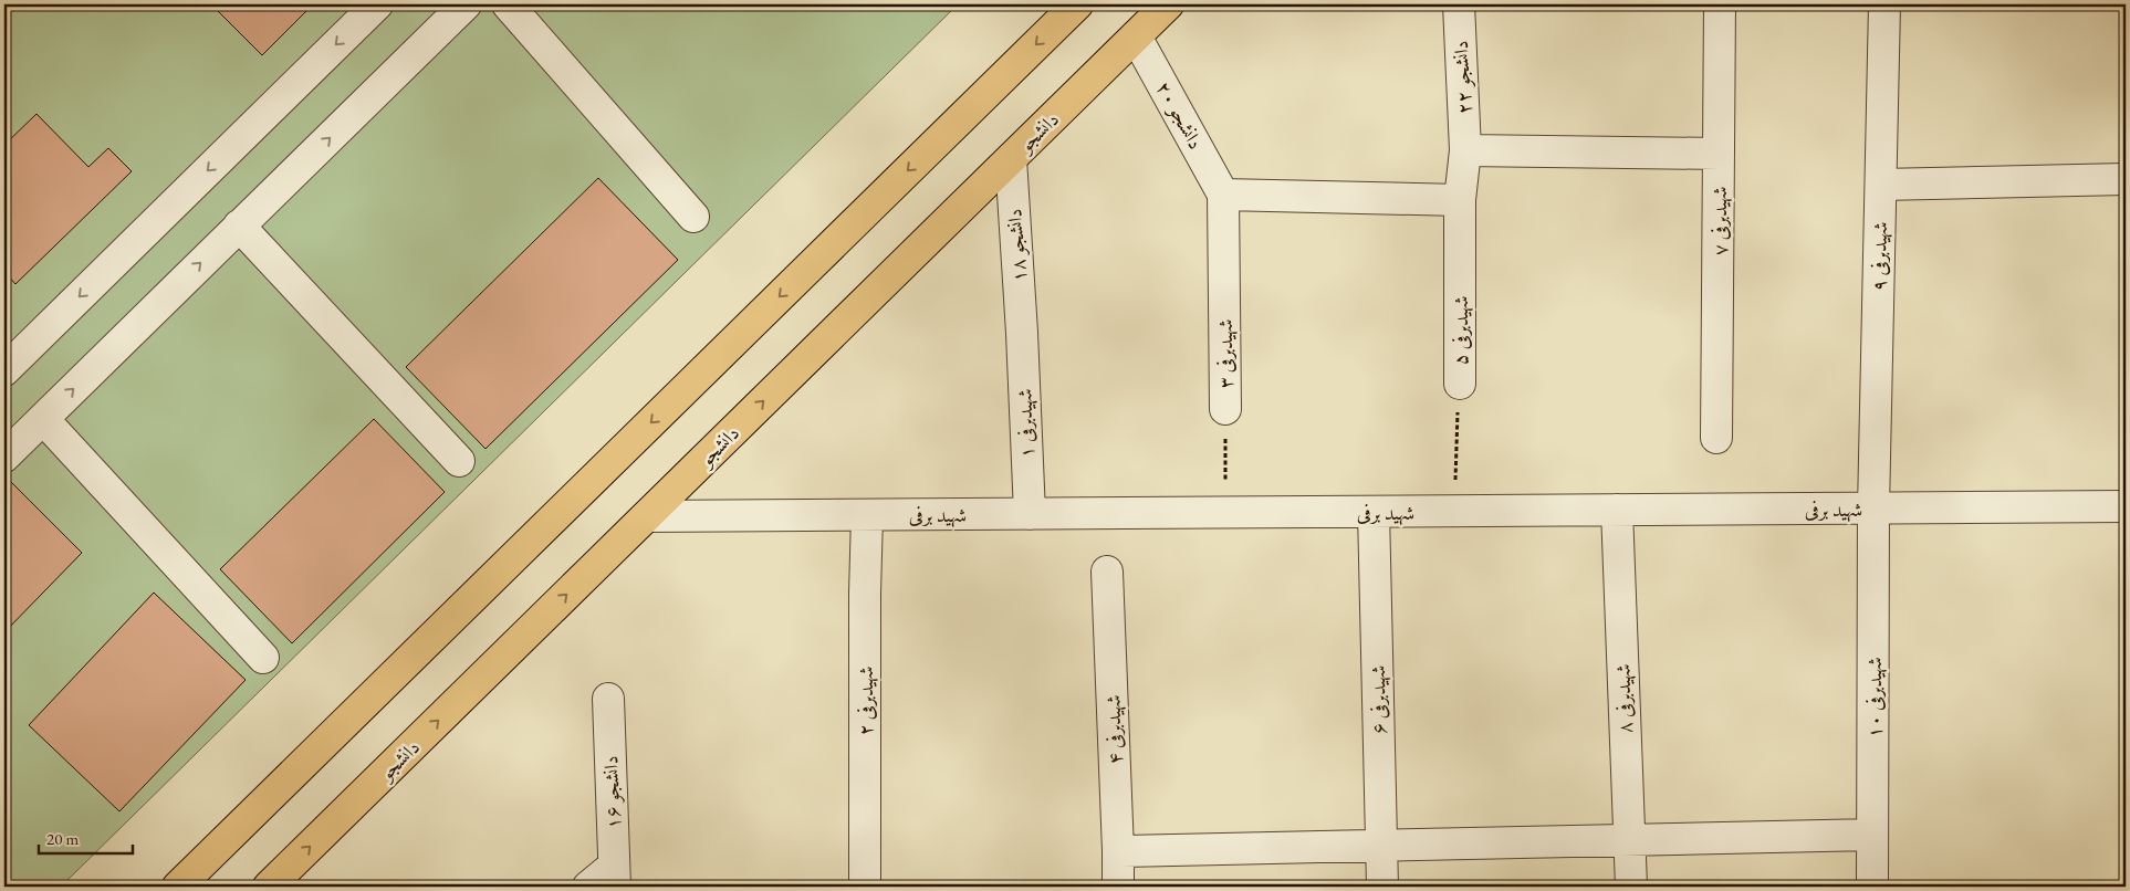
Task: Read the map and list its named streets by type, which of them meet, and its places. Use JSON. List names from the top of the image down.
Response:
{
  "streets": {
    "main road": ["دانشجو"],
    "street": [
      "دانشجو ۲۲",
      "دانشجو ۲۰",
      "شهیدبرفی ۷",
      "دانشجو ۱۸",
      "شهیدبرفی ۹",
      "شهیدبرفی ۵",
      "شهیدبرفی ۳",
      "شهیدبرفی ۱",
      "شهید برفی",
      "شهیدبرفی ۱۰",
      "شهیدبرفی ۸",
      "شهیدبرفی ۶",
      "شهیدبرفی ۲",
      "شهیدبرفی ۴",
      "دانشجو ۱۶"
    ]
  },
  "crossings": [
    ["دانشجو ۲۲", "شهیدبرفی ۵"],
    ["دانشجو ۲۰", "دانشجو"],
    ["دانشجو ۲۰", "شهیدبرفی ۳"],
    ["دانشجو", "دانشجو ۱۸"],
    ["دانشجو", "شهید برفی"],
    ["دانشجو ۱۸", "شهیدبرفی ۱"],
    ["شهیدبرفی ۹", "شهید برفی"],
    ["شهیدبرفی ۹", "شهیدبرفی ۱۰"],
    ["شهیدبرفی ۵", "شهید برفی"],
    ["شهیدبرفی ۳", "شهید برفی"],
    ["شهیدبرفی ۱", "شهید برفی"],
    ["شهید برفی", "شهیدبرفی ۱۰"],
    ["شهید برفی", "شهیدبرفی ۸"],
    ["شهید برفی", "شهیدبرفی ۶"],
    ["شهید برفی", "شهیدبرفی ۲"]
  ],
  "scale_bar": "20 m"
}
